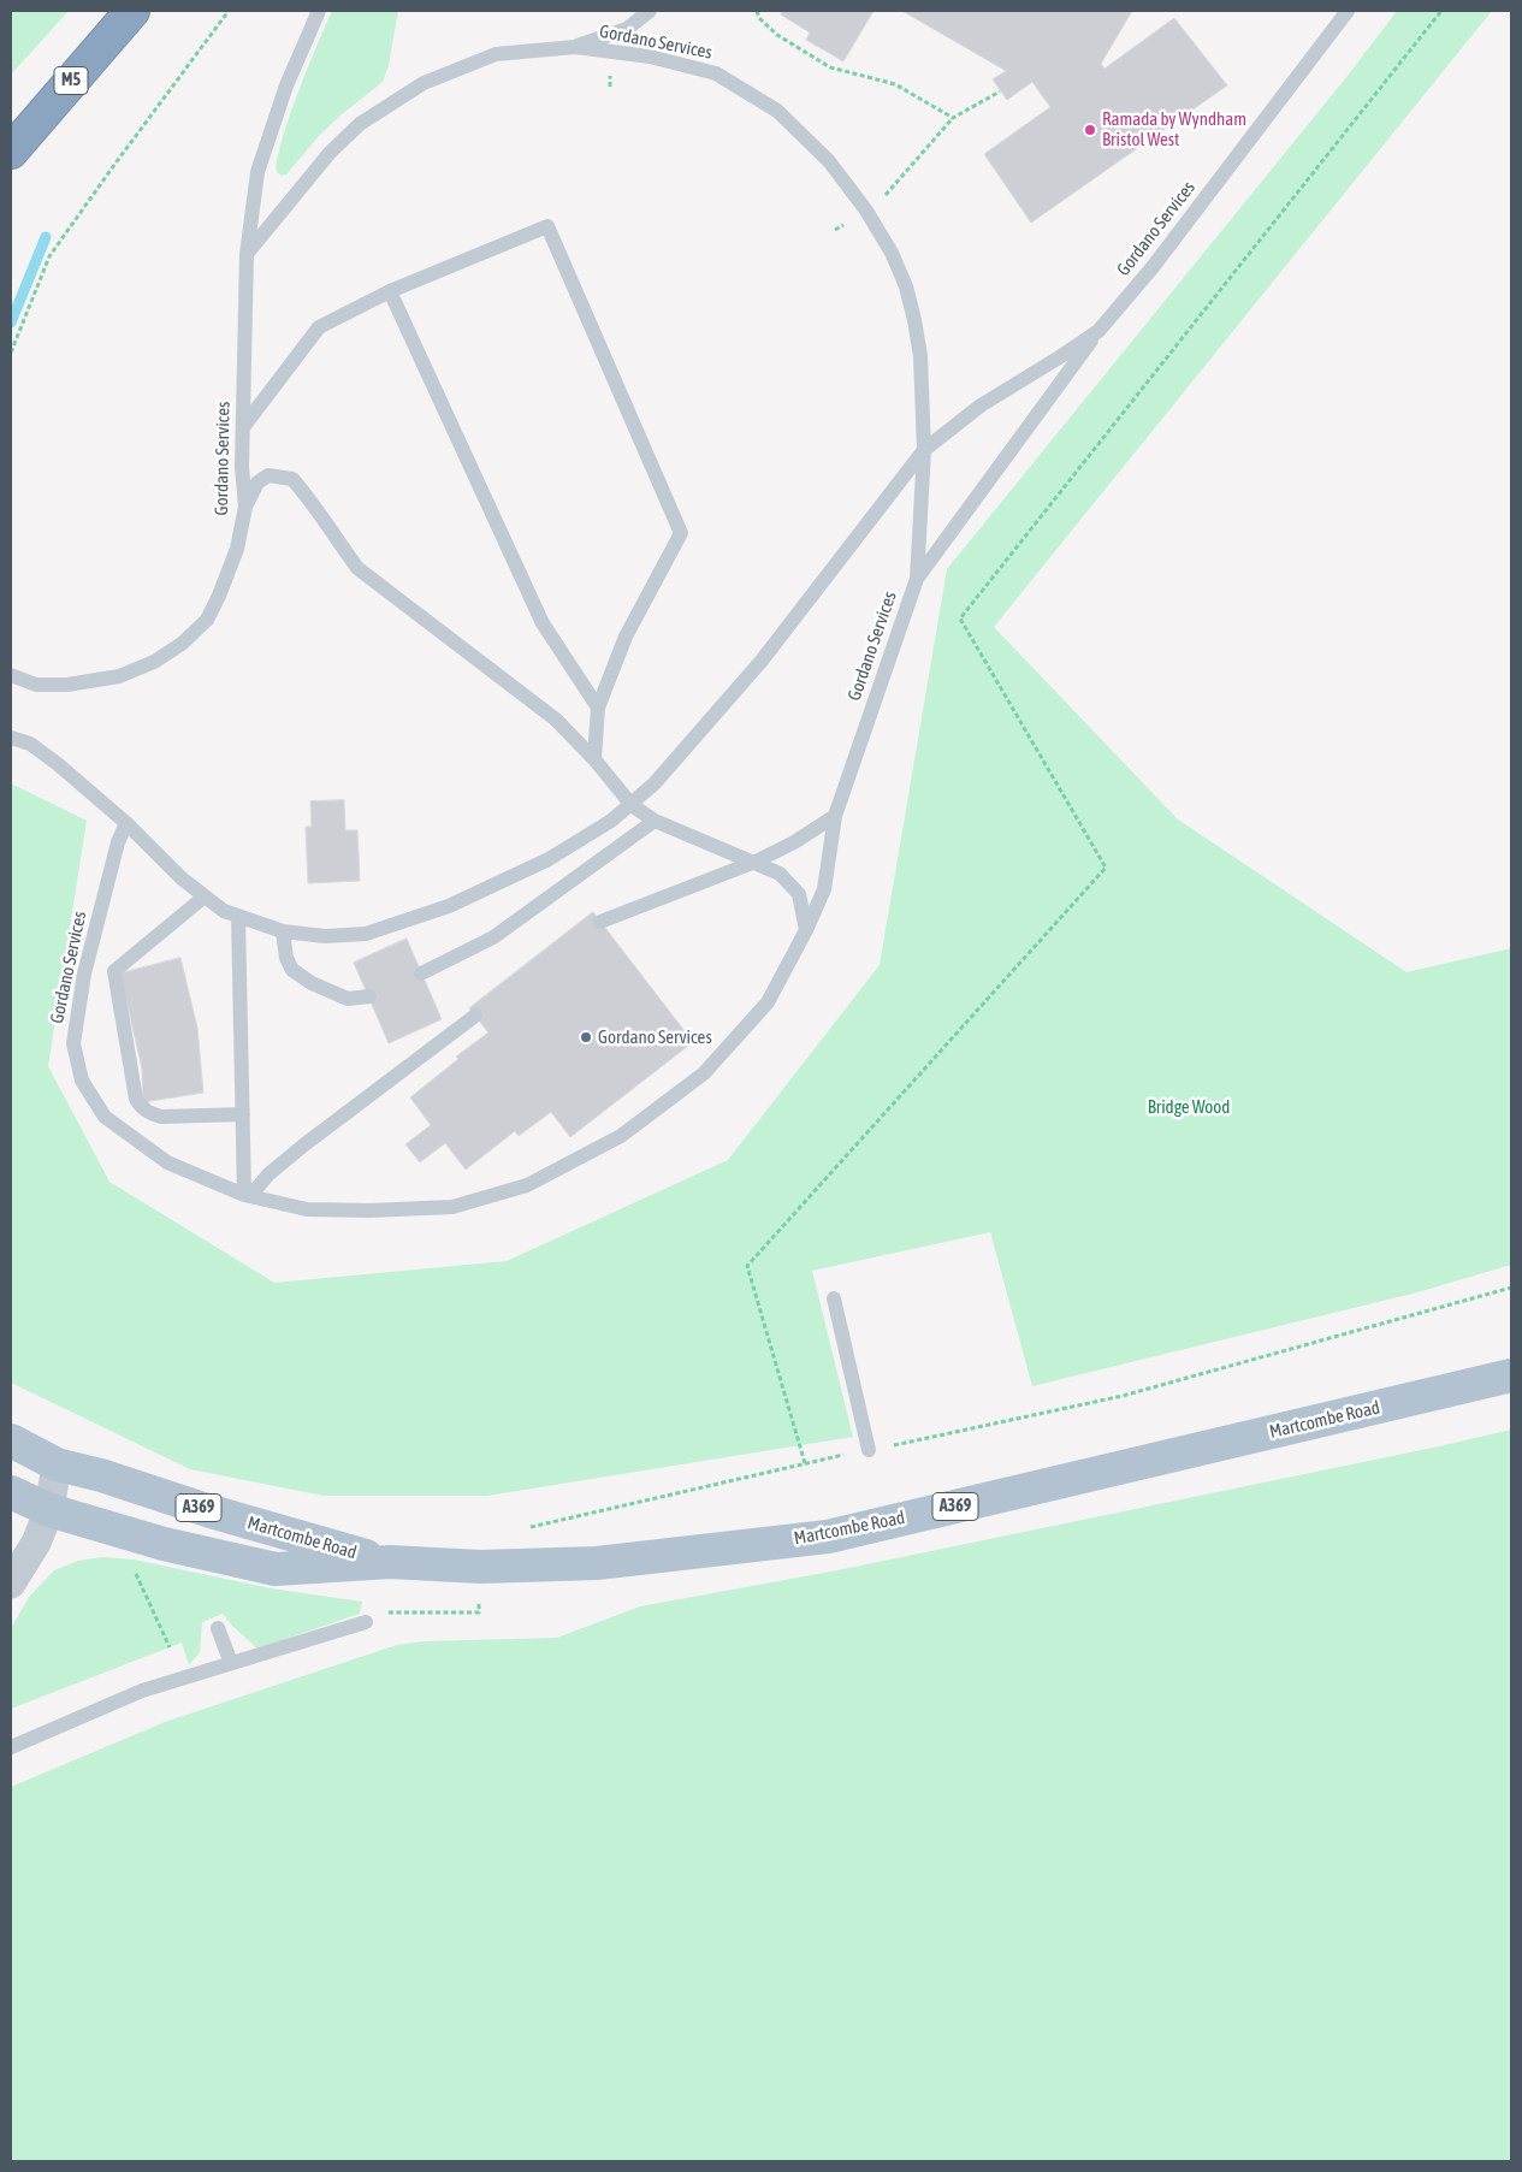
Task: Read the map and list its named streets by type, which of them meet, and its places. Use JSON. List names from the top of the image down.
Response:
{
  "streets": {
    "highway": ["M5"],
    "main road": ["Martcombe Road", "A369"],
    "lane": ["Gordano Services"]
  },
  "parks": ["Bridge Wood"],
  "places": ["Ramada by Wyndham Bristol West", "Gordano Services"]
}
